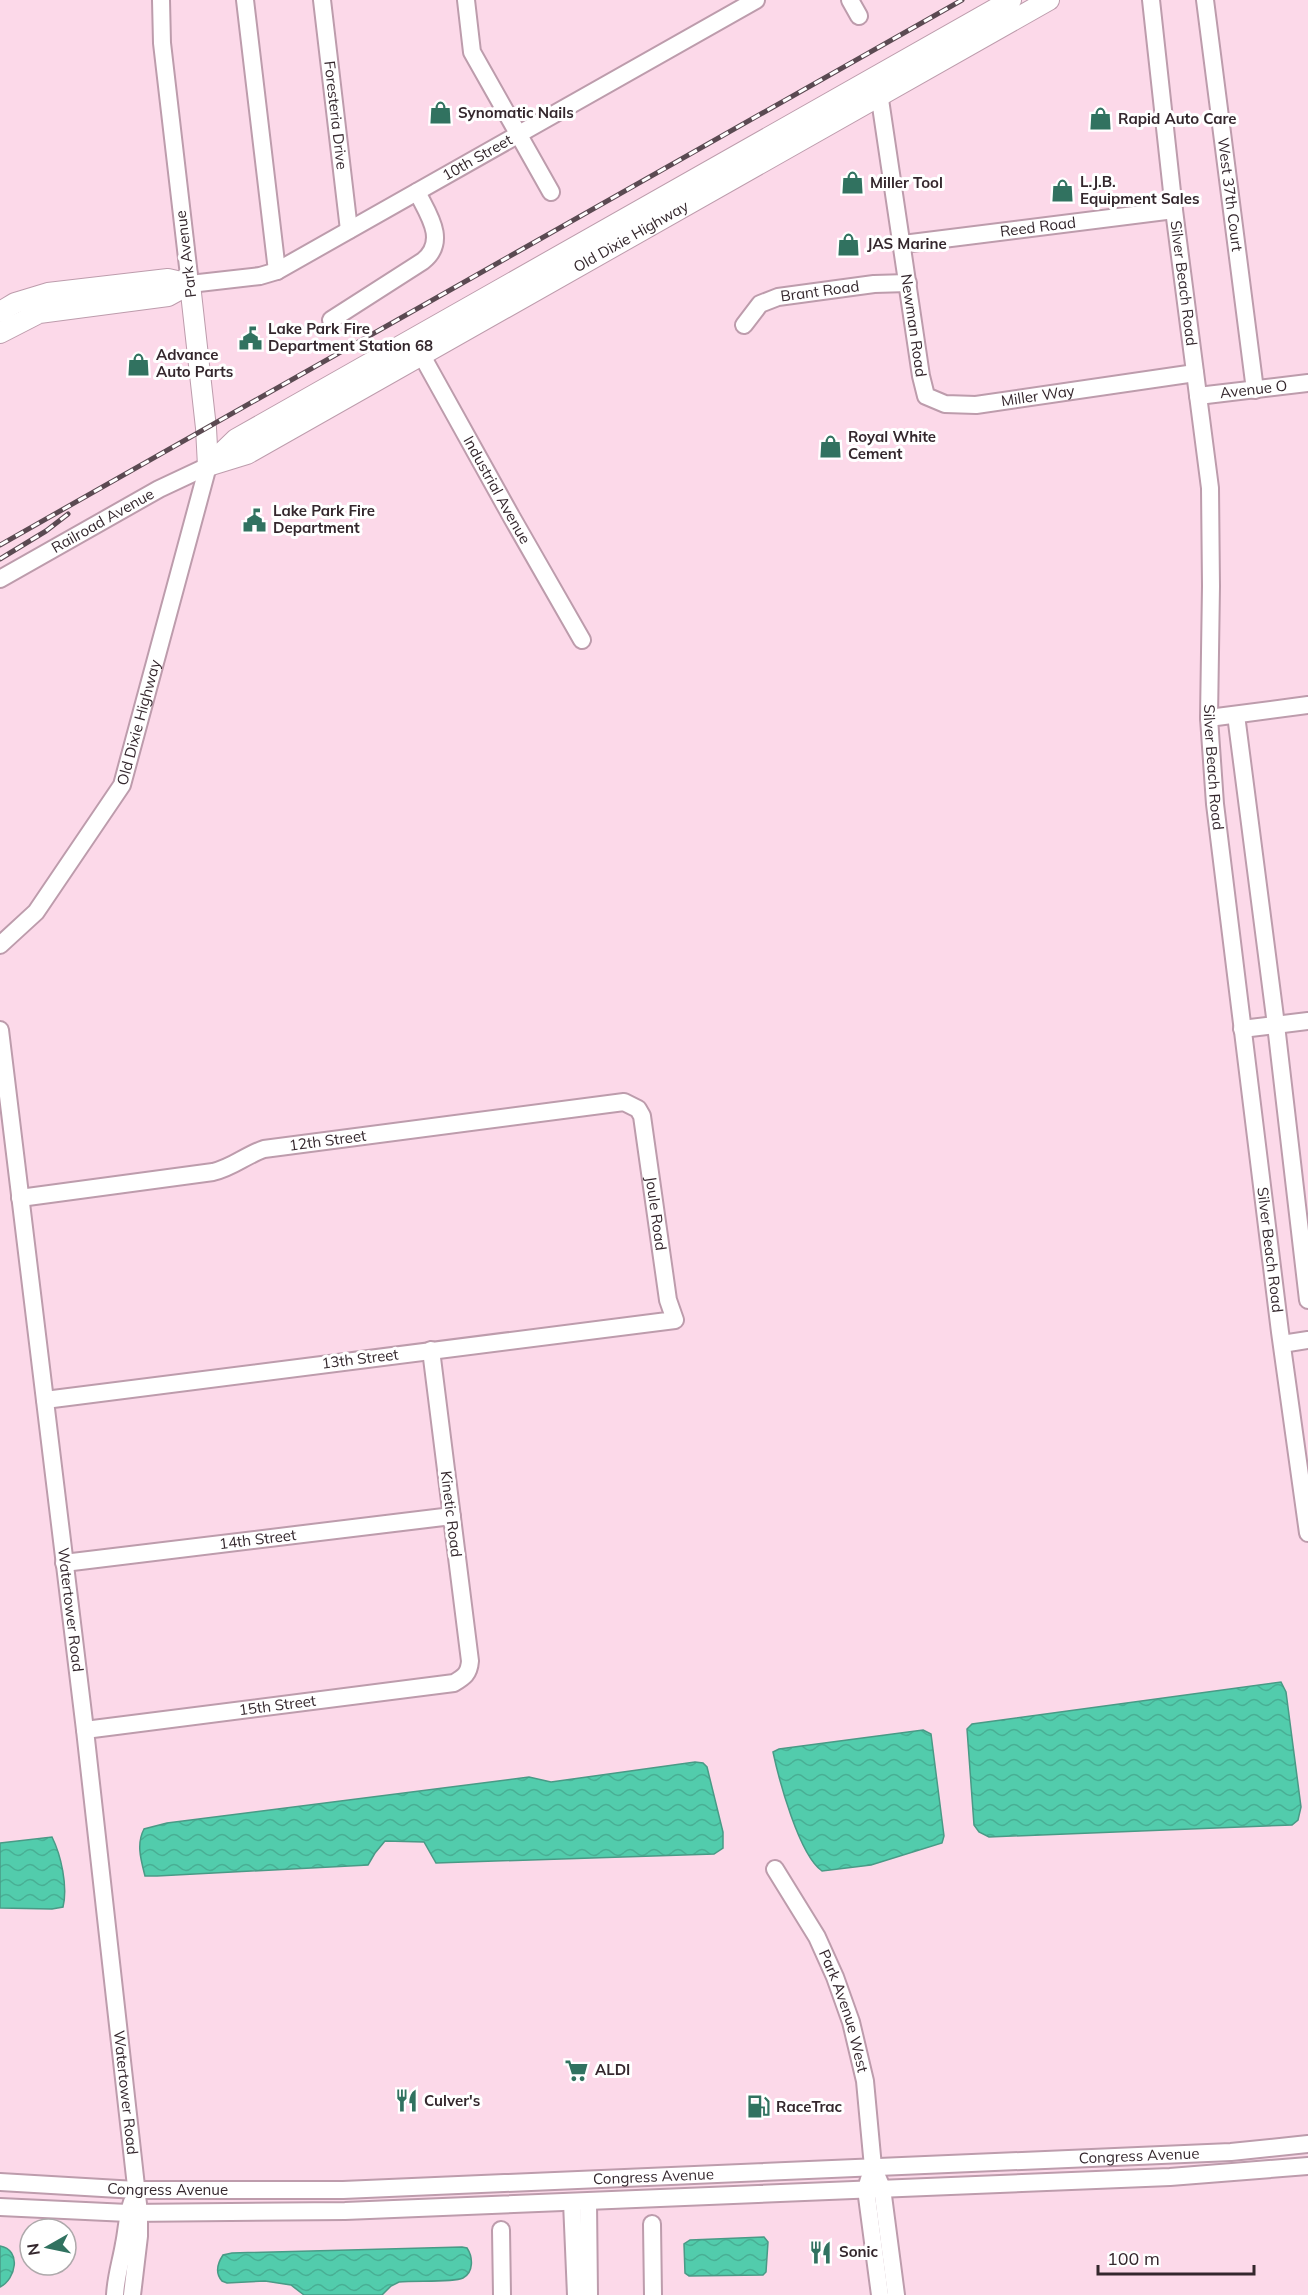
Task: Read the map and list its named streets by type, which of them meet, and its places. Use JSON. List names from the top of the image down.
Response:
{
  "streets": {
    "main road": ["10th Street", "Old Dixie Highway", "Park Avenue"],
    "street": [
      "Foresteria Drive",
      "West 37th Court",
      "Reed Road",
      "Silver Beach Road",
      "Brant Road",
      "Newman Road",
      "Avenue O",
      "Miller Way",
      "Industrial Avenue",
      "Railroad Avenue",
      "12th Street",
      "Joule Road",
      "13th Street",
      "Kinetic Road",
      "14th Street",
      "Watertower Road",
      "15th Street",
      "Park Avenue West",
      "Congress Avenue"
    ]
  },
  "crossings": [
    ["Foresteria Drive", "10th Street"],
    ["10th Street", "Park Avenue"],
    ["West 37th Court", "Avenue O"],
    ["Reed Road", "Silver Beach Road"],
    ["Reed Road", "Newman Road"],
    ["Old Dixie Highway", "Park Avenue"],
    ["Old Dixie Highway", "Newman Road"],
    ["Old Dixie Highway", "Industrial Avenue"],
    ["Old Dixie Highway", "Railroad Avenue"],
    ["Park Avenue", "Railroad Avenue"],
    ["Silver Beach Road", "Avenue O"],
    ["Silver Beach Road", "Miller Way"],
    ["Brant Road", "Newman Road"],
    ["Newman Road", "Miller Way"],
    ["12th Street", "Joule Road"],
    ["12th Street", "Watertower Road"],
    ["Joule Road", "13th Street"],
    ["13th Street", "Kinetic Road"],
    ["13th Street", "Watertower Road"],
    ["Kinetic Road", "14th Street"],
    ["Kinetic Road", "15th Street"],
    ["14th Street", "Watertower Road"],
    ["Watertower Road", "15th Street"],
    ["Watertower Road", "Congress Avenue"],
    ["Park Avenue West", "Congress Avenue"]
  ],
  "places": {
    "shop": [
      "Synomatic Nails",
      "Rapid Auto Care",
      "Miller Tool",
      "L.J.B. Equipment Sales",
      "JAS Marine",
      "Advance Auto Parts",
      "Royal White Cement"
    ],
    "public building": ["Lake Park Fire Department Station 68", "Lake Park Fire Department"],
    "supermarket": ["ALDI"],
    "restaurant": ["Culver's", "Sonic"],
    "fuel station": ["RaceTrac"]
  },
  "scale_bar": "100 m",
  "north": "left"
}
